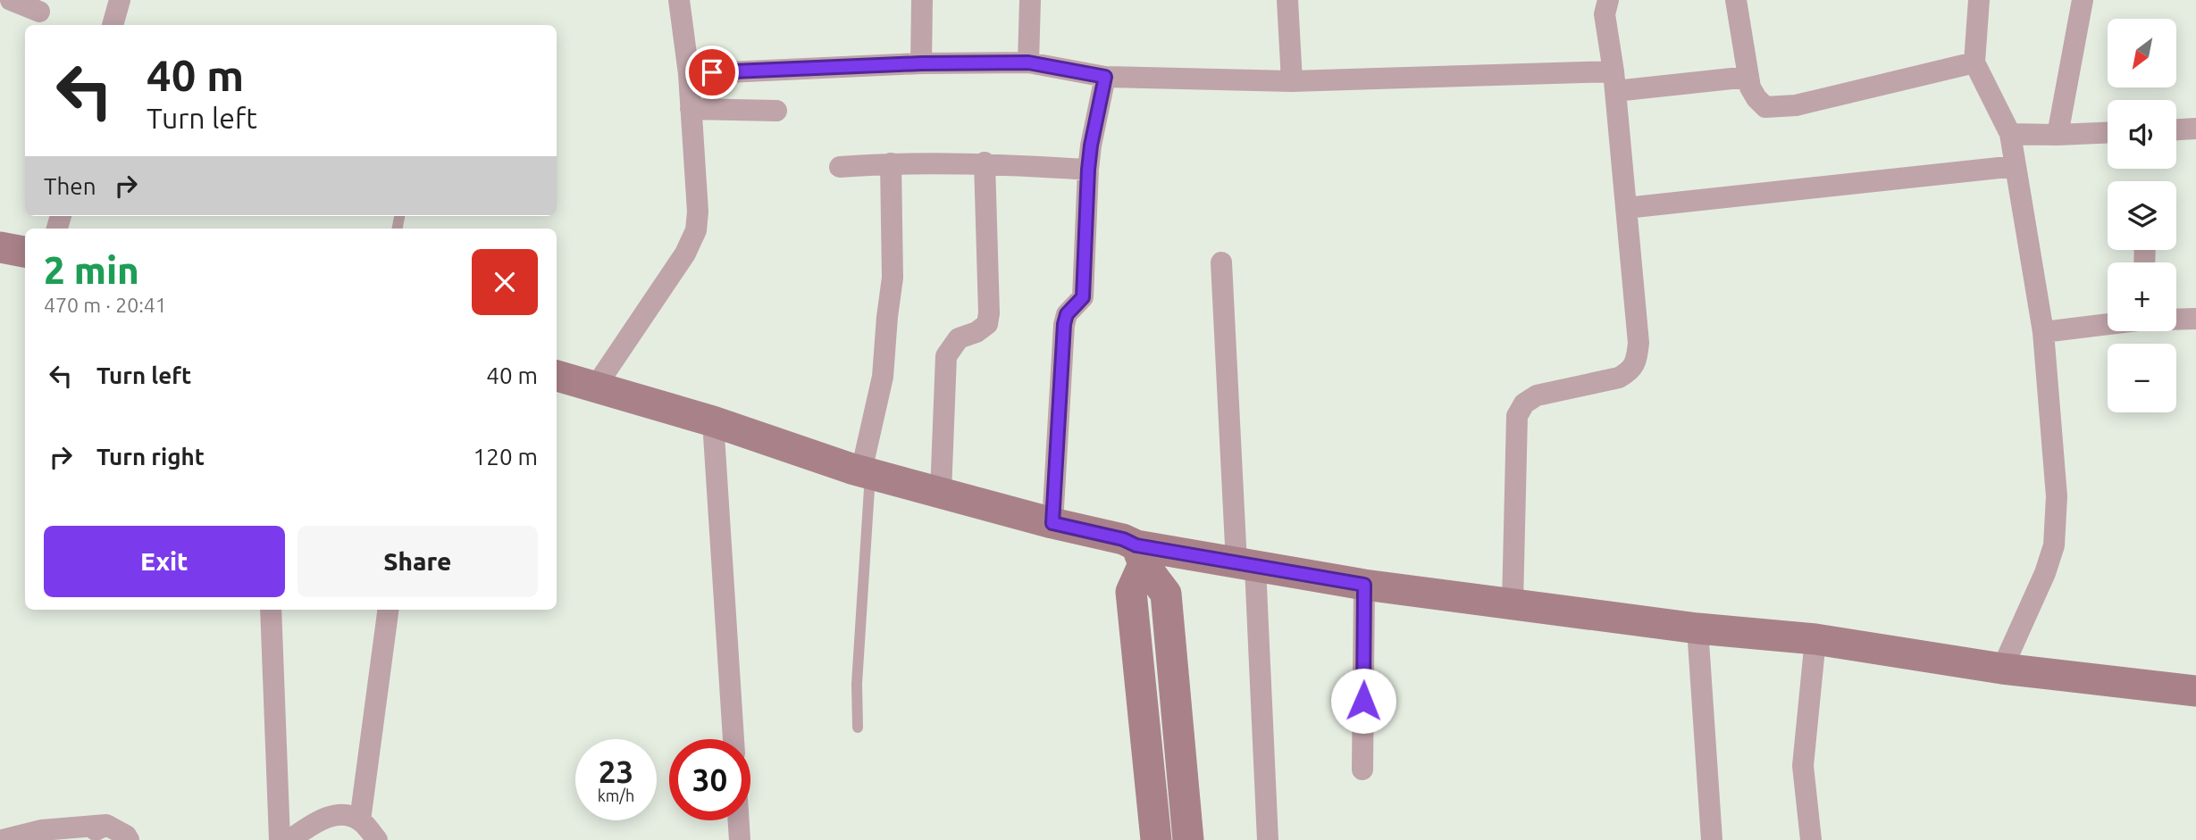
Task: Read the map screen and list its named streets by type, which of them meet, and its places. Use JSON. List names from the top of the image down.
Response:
{
  "north": "bottom left",
  "page": {
    "map_buttons": ["+", "−"],
    "turn": ["40 m", "Turn left"],
    "then": "Then",
    "heading": ["2 min", "470 m · 20:41"],
    "list": [
      {
        "name": "Turn left",
        "value": "40 m"
      },
      {
        "name": "Turn right",
        "value": "120 m"
      }
    ],
    "buttons": ["Exit", "Share"],
    "speed": "23 km/h",
    "limit": "30"
  }
}
